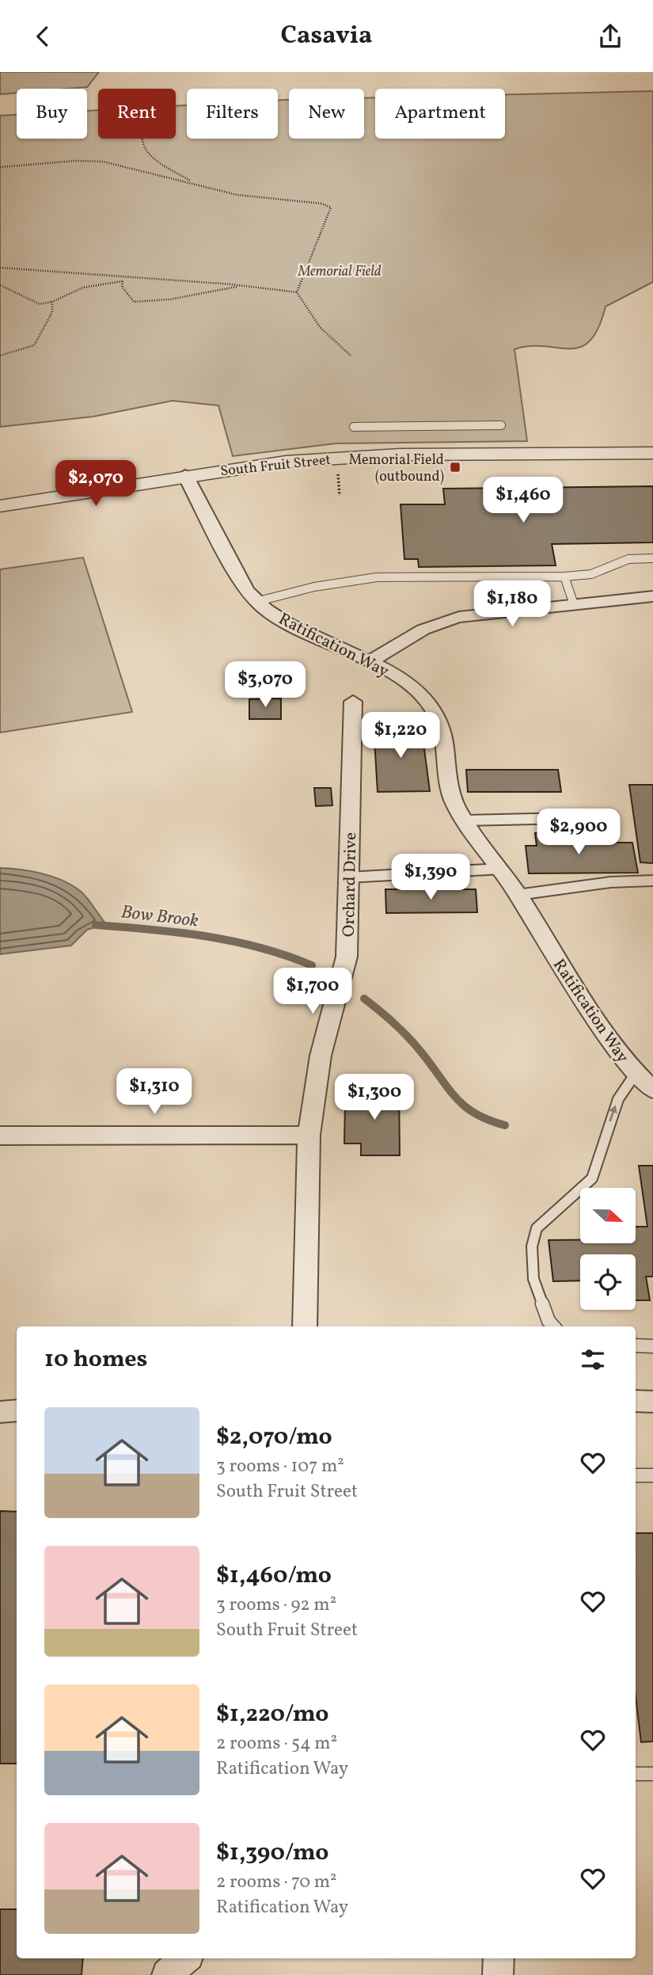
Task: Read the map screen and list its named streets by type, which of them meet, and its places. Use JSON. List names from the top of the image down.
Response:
{
  "streets": {
    "street": ["South Fruit Street", "Ratification Way", "Orchard Drive"]
  },
  "crossings": [
    ["South Fruit Street", "Ratification Way"]
  ],
  "water": ["Bow Brook"],
  "parks": ["Memorial Field"],
  "places": {
    "transit": ["Memorial Field (outbound)"]
  },
  "north": "right",
  "page": {
    "header": "Casavia",
    "chip": [
      "Buy",
      "Rent",
      "Filters",
      "New",
      "Apartment"
    ],
    "price": [
      "$2,070",
      "$1,460",
      "$1,180",
      "$3,070",
      "$1,220",
      "$2,900",
      "$1,390",
      "$1,700",
      "$1,310",
      "$1,300"
    ],
    "heading": "10 homes",
    "list": [
      {
        "name": "$2,070/mo",
        "note": "3 rooms · 107 m² · South Fruit Street"
      },
      {
        "name": "$1,460/mo",
        "note": "3 rooms · 92 m² · South Fruit Street"
      },
      {
        "name": "$1,220/mo",
        "note": "2 rooms · 54 m² · Ratification Way"
      },
      {
        "name": "$1,390/mo",
        "note": "2 rooms · 70 m² · Ratification Way"
      }
    ]
  }
}
